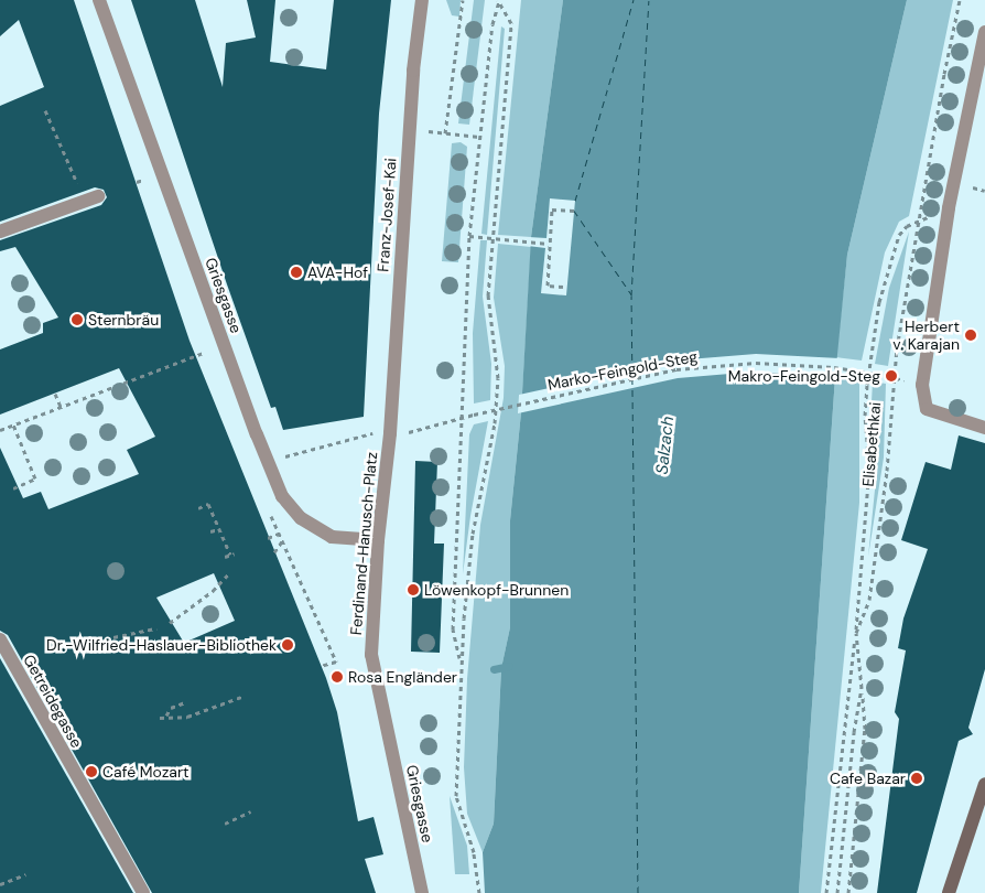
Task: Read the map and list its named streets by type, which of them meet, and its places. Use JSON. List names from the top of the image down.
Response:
{
  "streets": {
    "street": [
      "Franz-Josef-Kai",
      "Griesgasse",
      "Ferdinand-Hanusch-Platz",
      "Getreidegasse"
    ],
    "path": ["Marko-Feingold-Steg", "Elisabethkai"]
  },
  "crossings": [
    ["Franz-Josef-Kai", "Ferdinand-Hanusch-Platz"],
    ["Griesgasse", "Ferdinand-Hanusch-Platz"]
  ],
  "water": ["Salzach"],
  "places": [
    "AVA-Hof",
    "Sternbräu",
    "Herbert v. Karajan",
    "Makro-Feingold-Steg",
    "Löwenkopf-Brunnen",
    "Dr.-Wilfried-Haslauer-Bibliothek",
    "Rosa Engländer",
    "Café Mozart",
    "Cafe Bazar"
  ]
}
